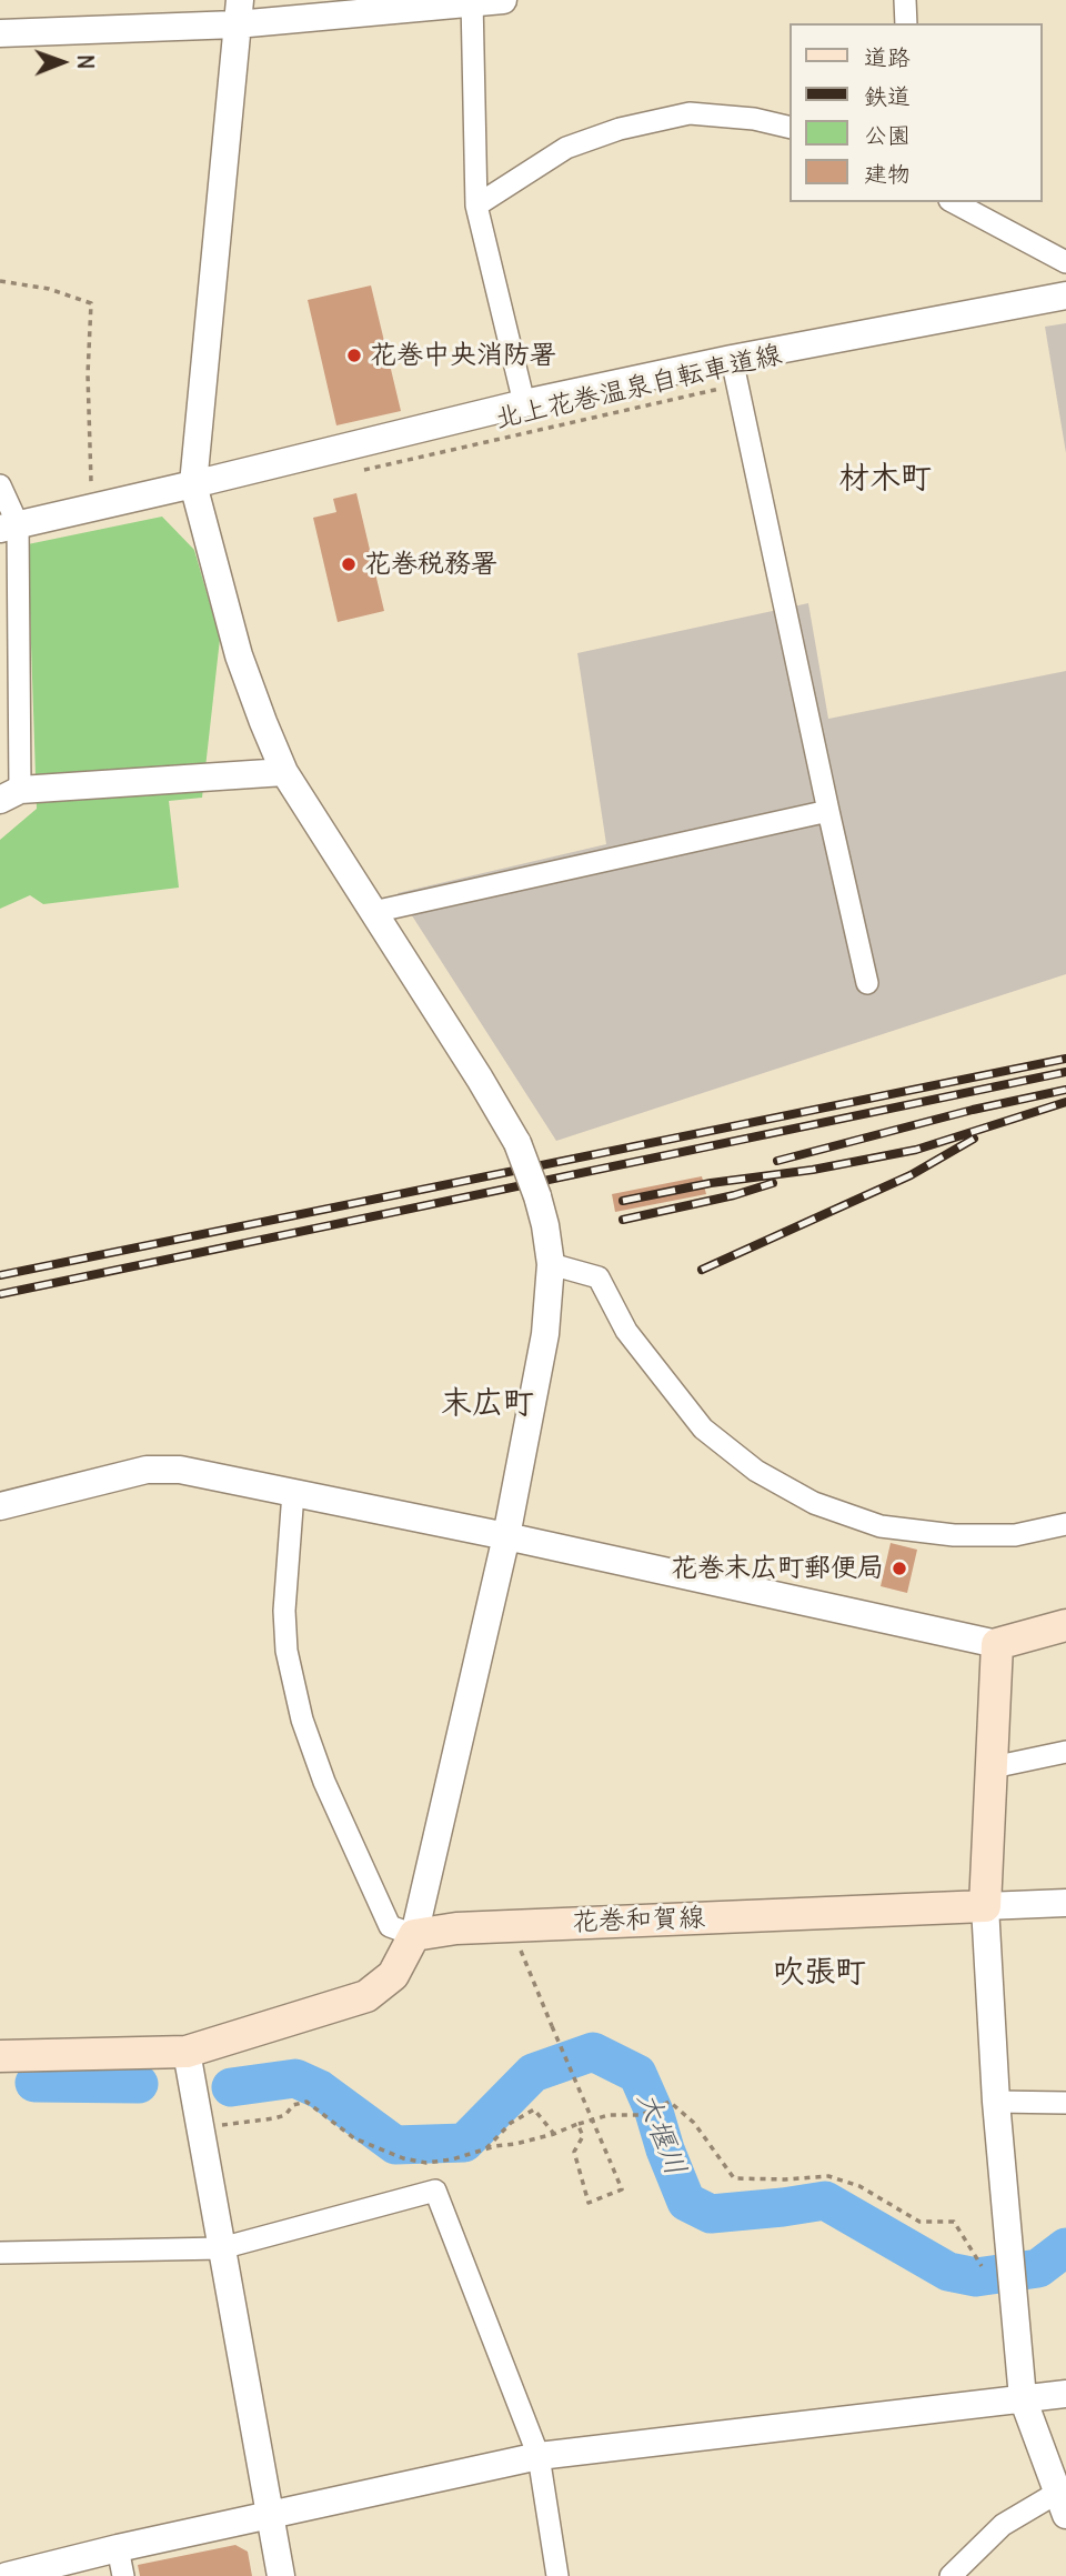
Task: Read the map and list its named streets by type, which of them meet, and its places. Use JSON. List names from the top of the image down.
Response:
{
  "streets": {
    "main road": ["花巻和賀線"],
    "path": ["北上花巻温泉自転車道線"]
  },
  "districts": ["材木町", "末広町", "吹張町"],
  "water": ["大堰川"],
  "places": ["花巻中央消防署", "花巻税務署", "花巻末広町郵便局"],
  "legend": [
    "道路",
    "鉄道",
    "公園",
    "建物"
  ],
  "north": "right"
}
